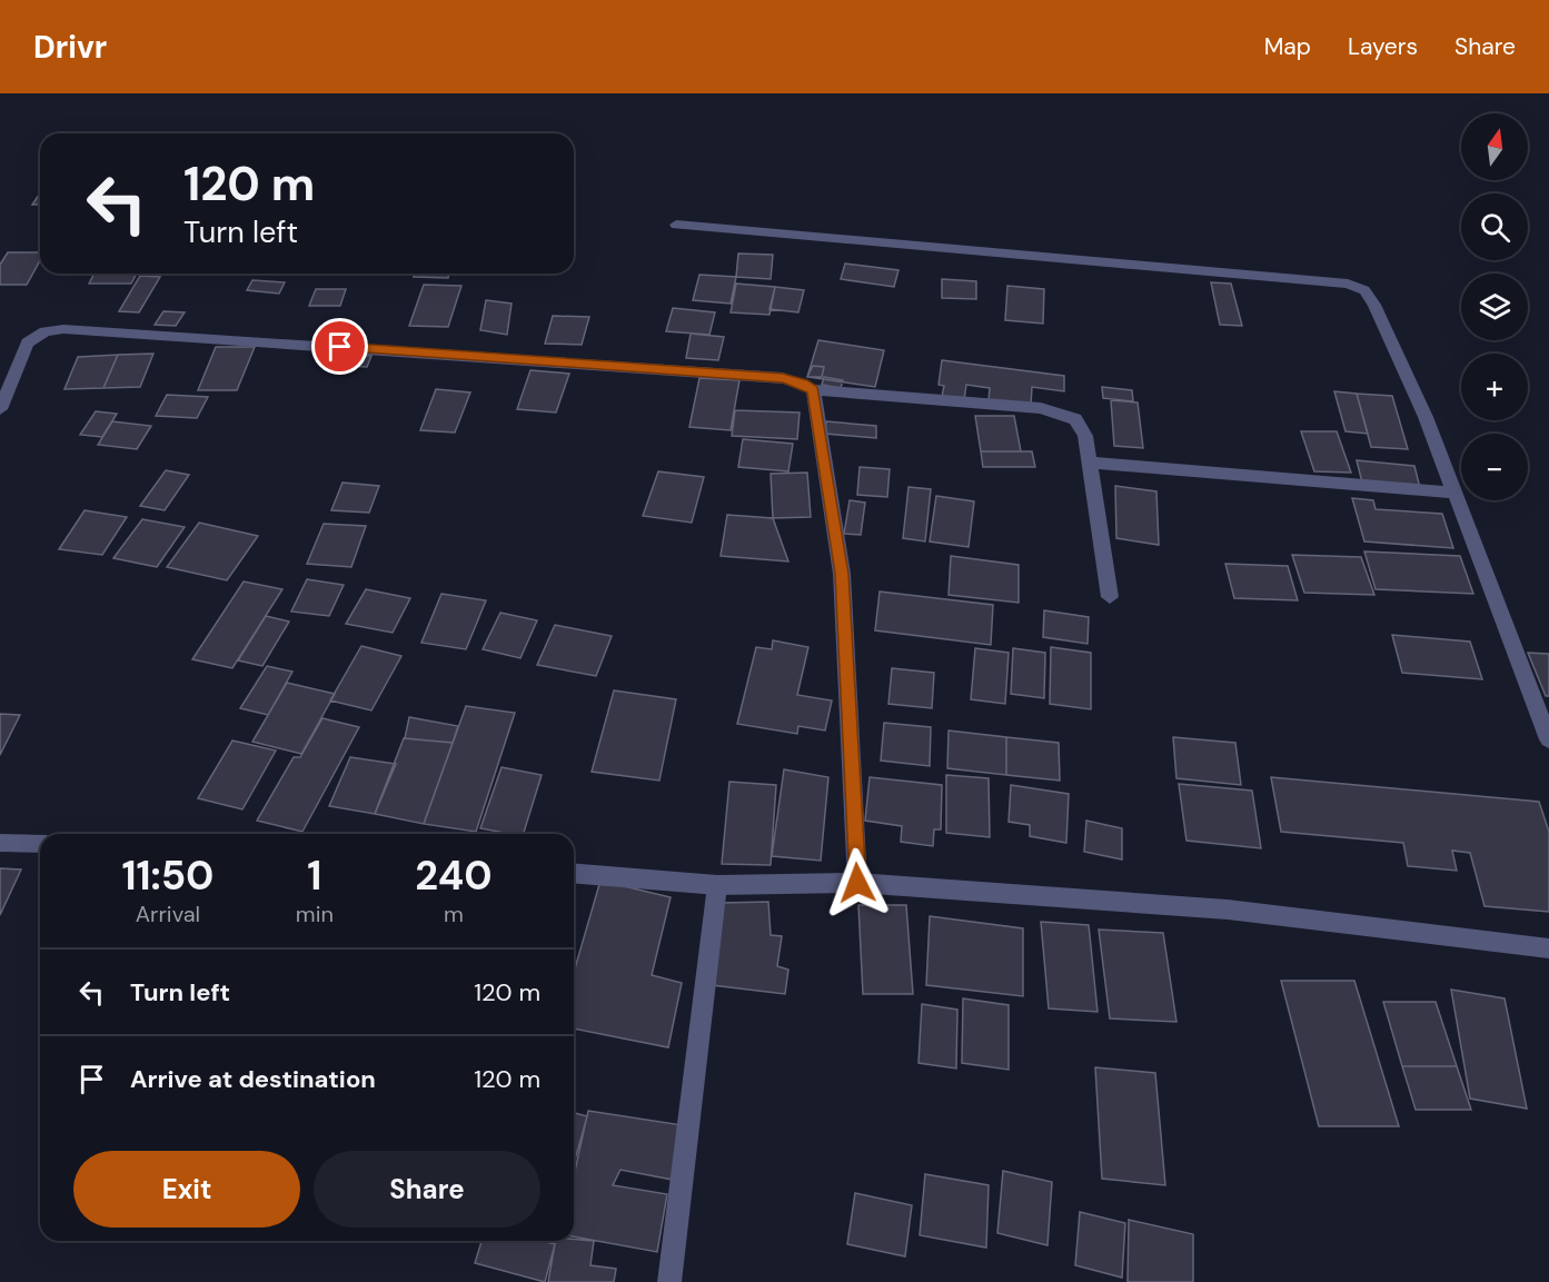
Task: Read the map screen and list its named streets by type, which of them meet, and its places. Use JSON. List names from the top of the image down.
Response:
{
  "north": "top",
  "page": {
    "header": "Drivr",
    "nav": ["Map", "Layers", "Share"],
    "map_buttons": ["+", "−"],
    "turn": ["120 m", "Turn left"],
    "eta": [
      "11:50",
      "Arrival",
      "1",
      "min",
      "240",
      "m"
    ],
    "list": [
      {
        "name": "Turn left",
        "value": "120 m"
      },
      {
        "name": "Arrive at destination",
        "value": "120 m"
      }
    ],
    "buttons": ["Exit", "Share"]
  }
}
